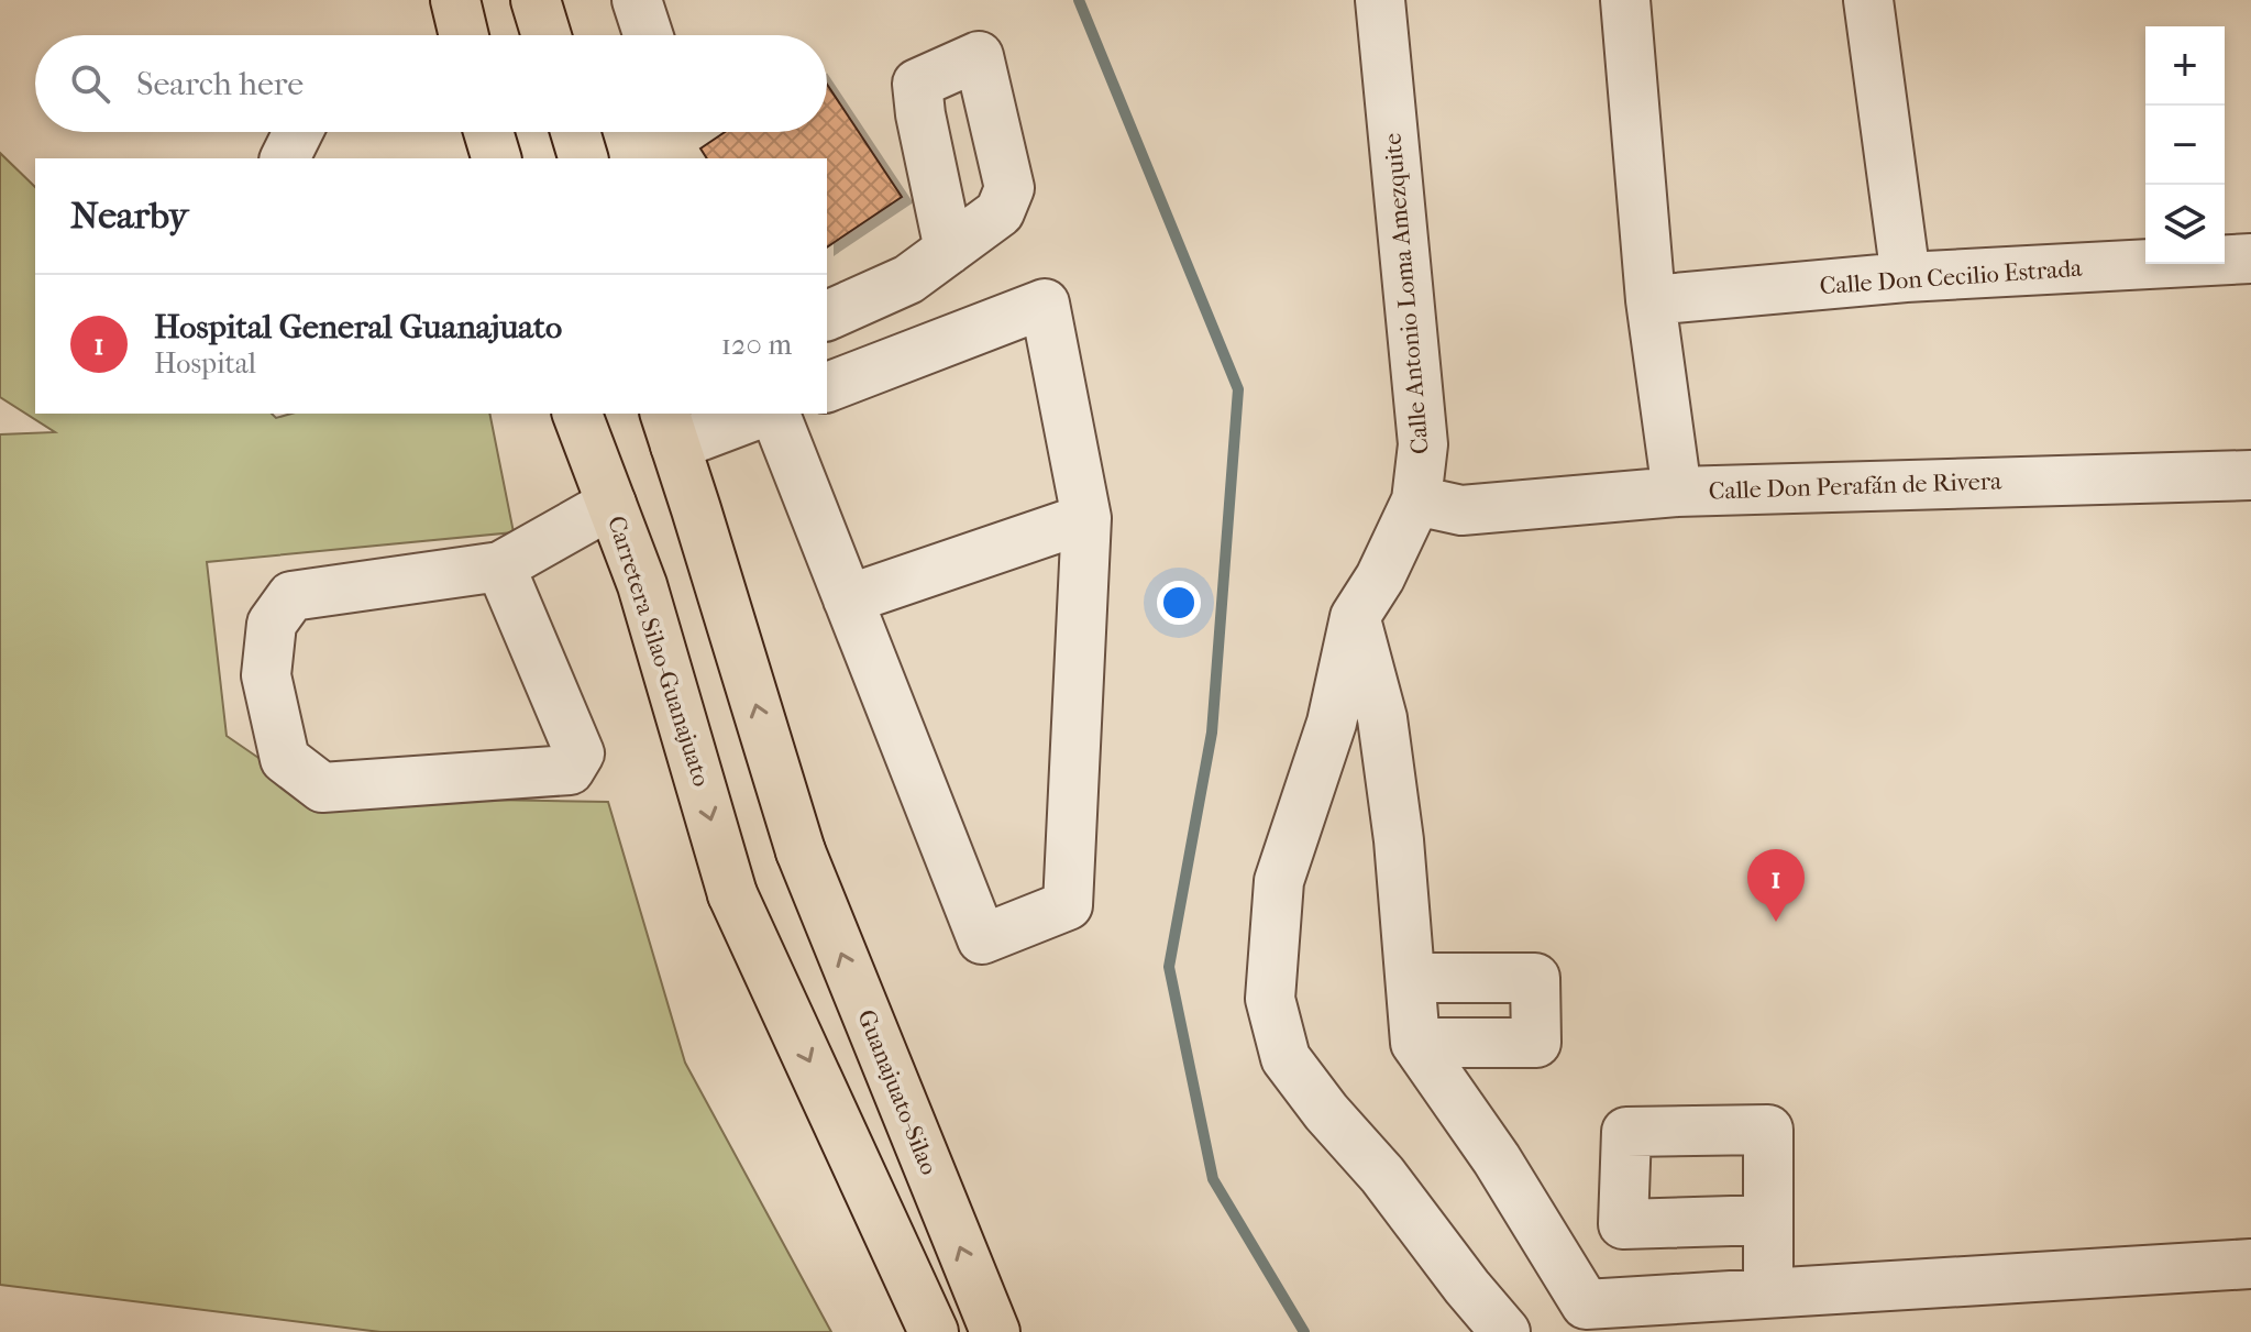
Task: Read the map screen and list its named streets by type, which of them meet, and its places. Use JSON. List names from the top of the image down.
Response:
{
  "streets": {
    "main road": ["Carretera Silao-Guanajuato", "Guanajuato-Silao"],
    "street": ["Calle Don Cecilio Estrada", "Calle Antonio Loma Amezquite", "Calle Don Perafán de Rivera"]
  },
  "crossings": [
    ["Calle Antonio Loma Amezquite", "Calle Don Perafán de Rivera"]
  ],
  "one_way": ["Carretera Silao-Guanajuato", "Guanajuato-Silao"],
  "page": {
    "map_buttons": ["+", "−"],
    "search": "Search here",
    "heading": "Nearby",
    "list": [
      {
        "mark": "1",
        "name": "Hospital General Guanajuato",
        "note": "Hospital",
        "value": "120 m"
      }
    ],
    "pins": "1"
  }
}
